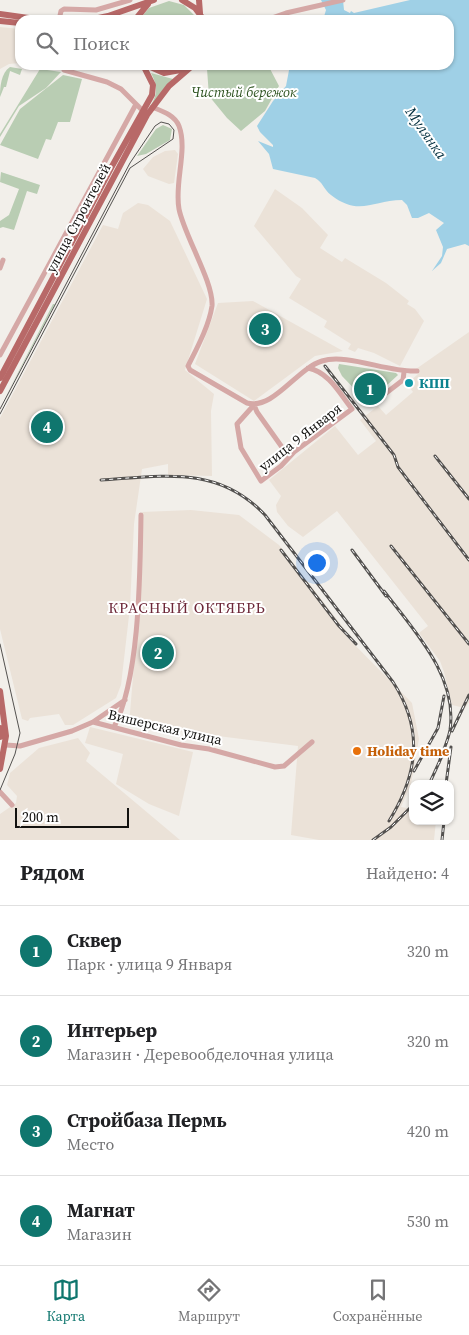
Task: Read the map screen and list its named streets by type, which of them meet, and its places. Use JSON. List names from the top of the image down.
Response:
{
  "streets": {
    "main road": ["улица Строителей"],
    "street": ["улица 9 Января", "Вишерская улица"]
  },
  "districts": ["КРАСНЫЙ ОКТЯБРЬ"],
  "water": ["Мулянка"],
  "parks": ["Чистый бережок"],
  "places": ["КПП", "Holiday time"],
  "scale_bar": "200 m",
  "page": {
    "search": "Поиск",
    "pins": [
      "3",
      "1",
      "4",
      "2"
    ],
    "scale": "200 m",
    "heading": ["Рядом", "Найдено: 4"],
    "list": [
      {
        "mark": "1",
        "name": "Сквер",
        "note": "Парк · улица 9 Января",
        "value": "320 m"
      },
      {
        "mark": "2",
        "name": "Интерьер",
        "note": "Магазин · Деревообделочная улица",
        "value": "320 m"
      },
      {
        "mark": "3",
        "name": "Стройбаза Пермь",
        "note": "Место",
        "value": "420 m"
      },
      {
        "mark": "4",
        "name": "Магнат",
        "note": "Магазин",
        "value": "530 m"
      }
    ],
    "nav": ["Карта", "Маршрут", "Сохранённые"]
  }
}
